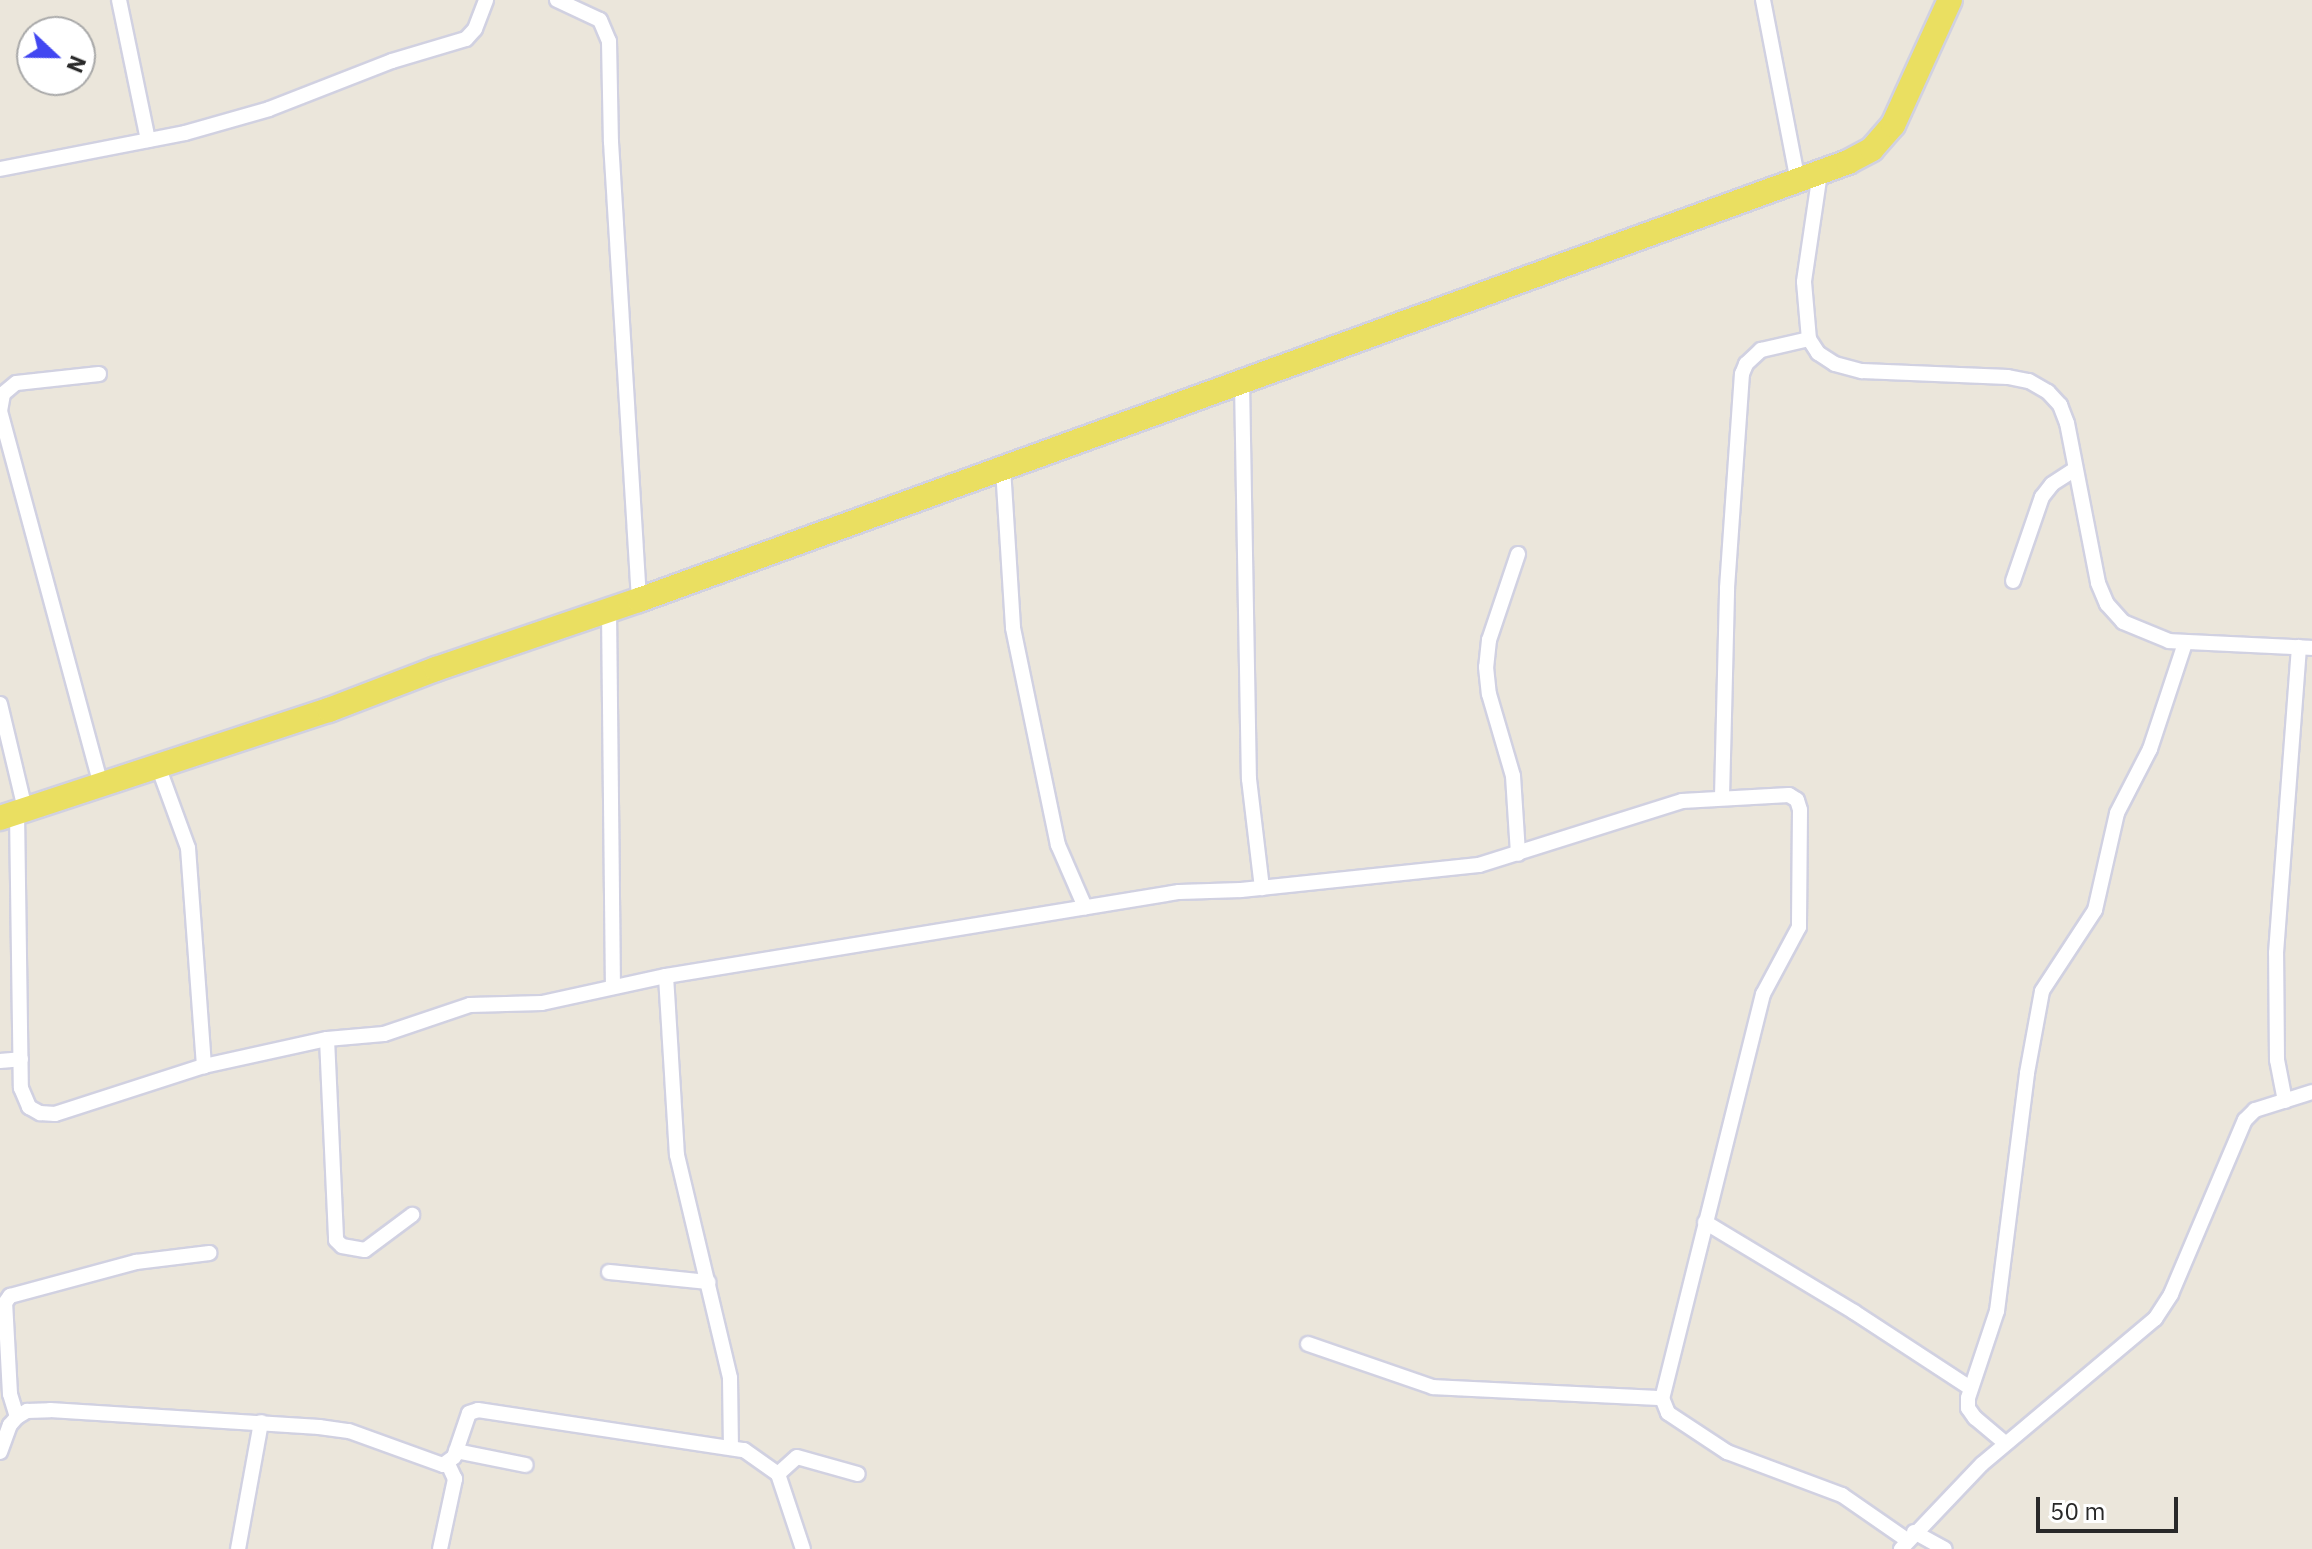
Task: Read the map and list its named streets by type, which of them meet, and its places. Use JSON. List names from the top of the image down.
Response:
{
  "scale_bar": "50 m",
  "north": "right"
}
